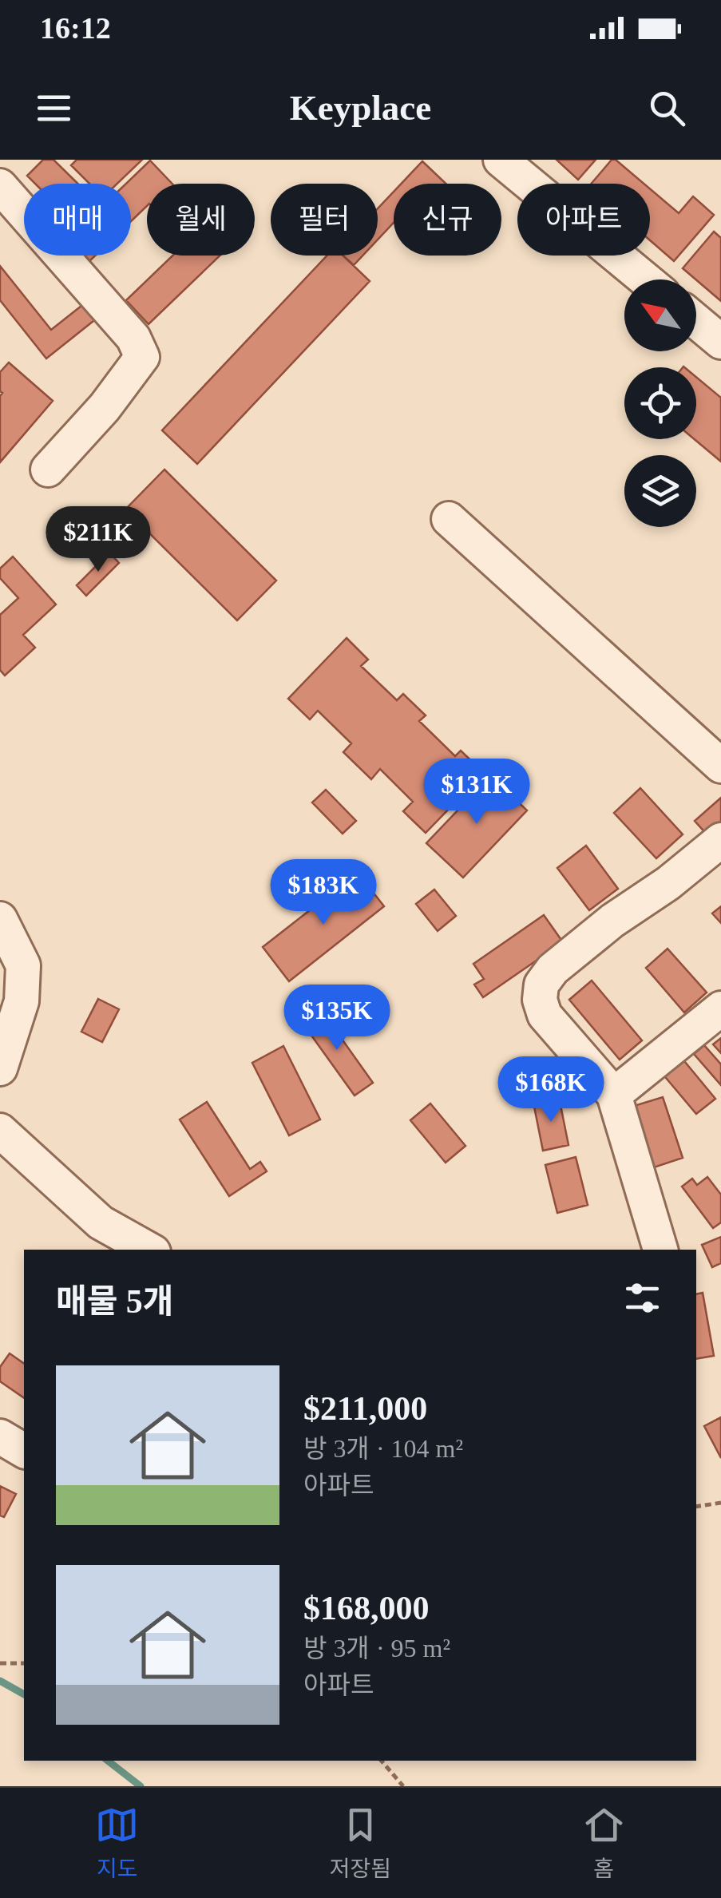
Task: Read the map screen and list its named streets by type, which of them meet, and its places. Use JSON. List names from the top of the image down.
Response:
{
  "north": "top left",
  "page": {
    "status": "16:12",
    "header": "Keyplace",
    "chip": [
      "매매",
      "월세",
      "필터",
      "신규",
      "아파트"
    ],
    "price": [
      "$211K",
      "$131K",
      "$183K",
      "$135K",
      "$168K"
    ],
    "heading": "매물 5개",
    "list": [
      {
        "name": "$211,000",
        "note": "방 3개 · 104 m² · 아파트"
      },
      {
        "name": "$168,000",
        "note": "방 3개 · 95 m² · 아파트"
      }
    ],
    "tabs": ["지도", "저장됨", "홈"]
  }
}
